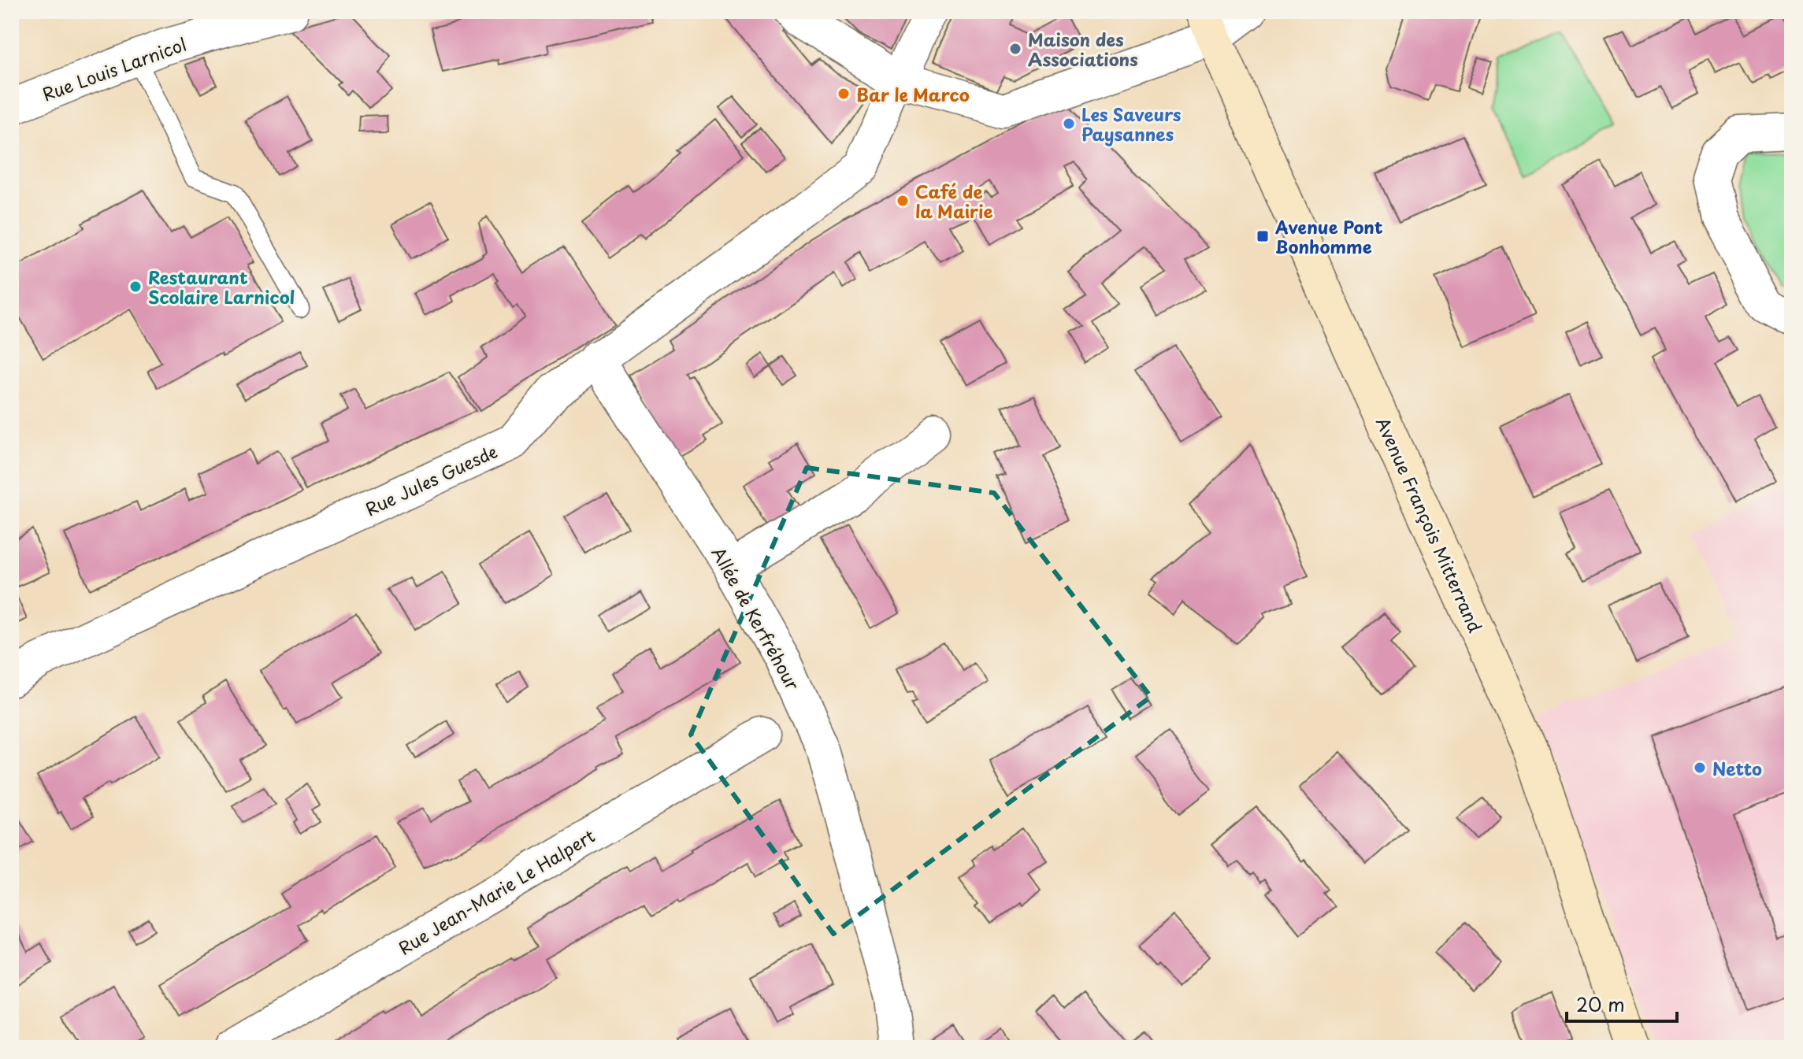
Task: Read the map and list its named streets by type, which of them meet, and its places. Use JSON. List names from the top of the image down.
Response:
{
  "streets": {
    "main road": ["Avenue François Mitterrand"],
    "street": [
      "Rue Louis Larnicol",
      "Rue Jules Guesde",
      "Allée de Kerfréhour",
      "Rue Jean-Marie Le Halpert"
    ]
  },
  "crossings": [
    ["Rue Jules Guesde", "Allée de Kerfréhour"]
  ],
  "places": {
    "other": [
      "Maison des Associations",
      "Bar le Marco",
      "Les Saveurs Paysannes",
      "Café de la Mairie",
      "Restaurant Scolaire Larnicol",
      "Netto"
    ],
    "transit": ["Avenue Pont Bonhomme"]
  },
  "scale_bar": "20 m"
}
